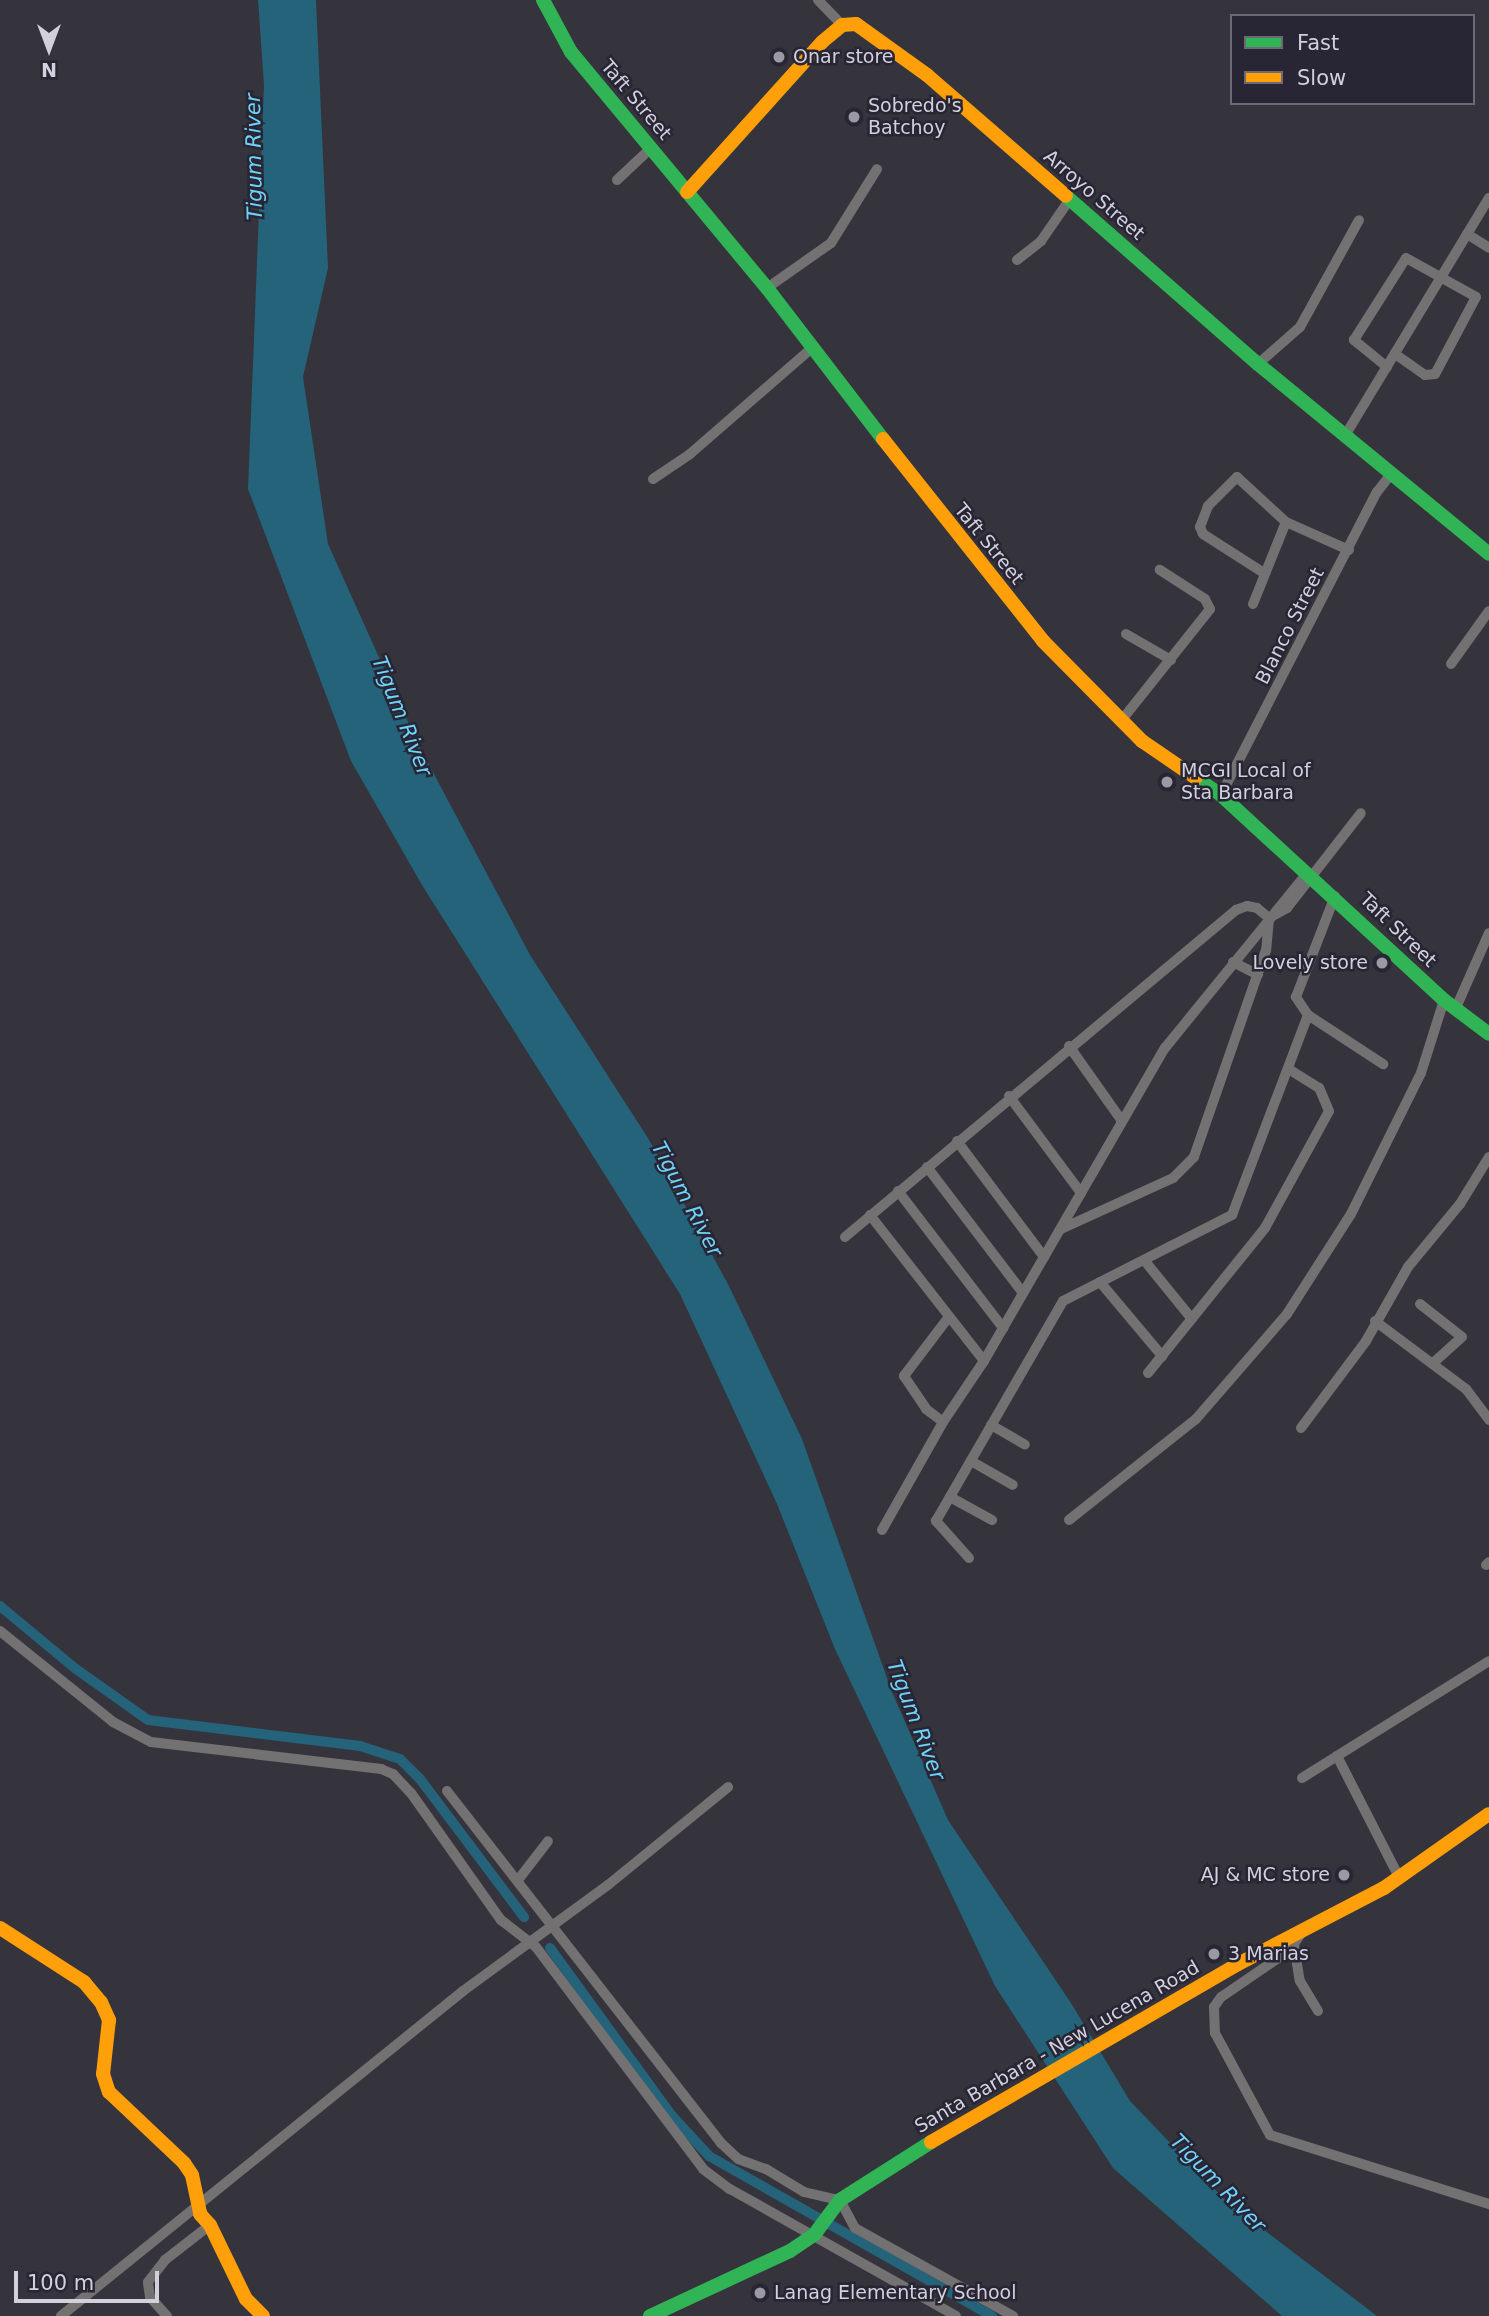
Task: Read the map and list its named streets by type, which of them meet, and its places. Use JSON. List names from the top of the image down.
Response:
{
  "streets": {
    "main road": ["Taft Street", "Arroyo Street", "Santa Barbara - New Lucena Road"],
    "street": ["Blanco Street"]
  },
  "crossings": [
    ["Taft Street", "Blanco Street"],
    ["Arroyo Street", "Blanco Street"]
  ],
  "water": ["Tigum River"],
  "places": [
    "Onar store",
    "Sobredo's Batchoy",
    "MCGI Local of Sta Barbara",
    "Lovely store",
    "AJ & MC store",
    "3 Marias",
    "Lanag Elementary School"
  ],
  "legend": ["Fast", "Slow"],
  "scale_bar": "100 m",
  "north": "bottom"
}
